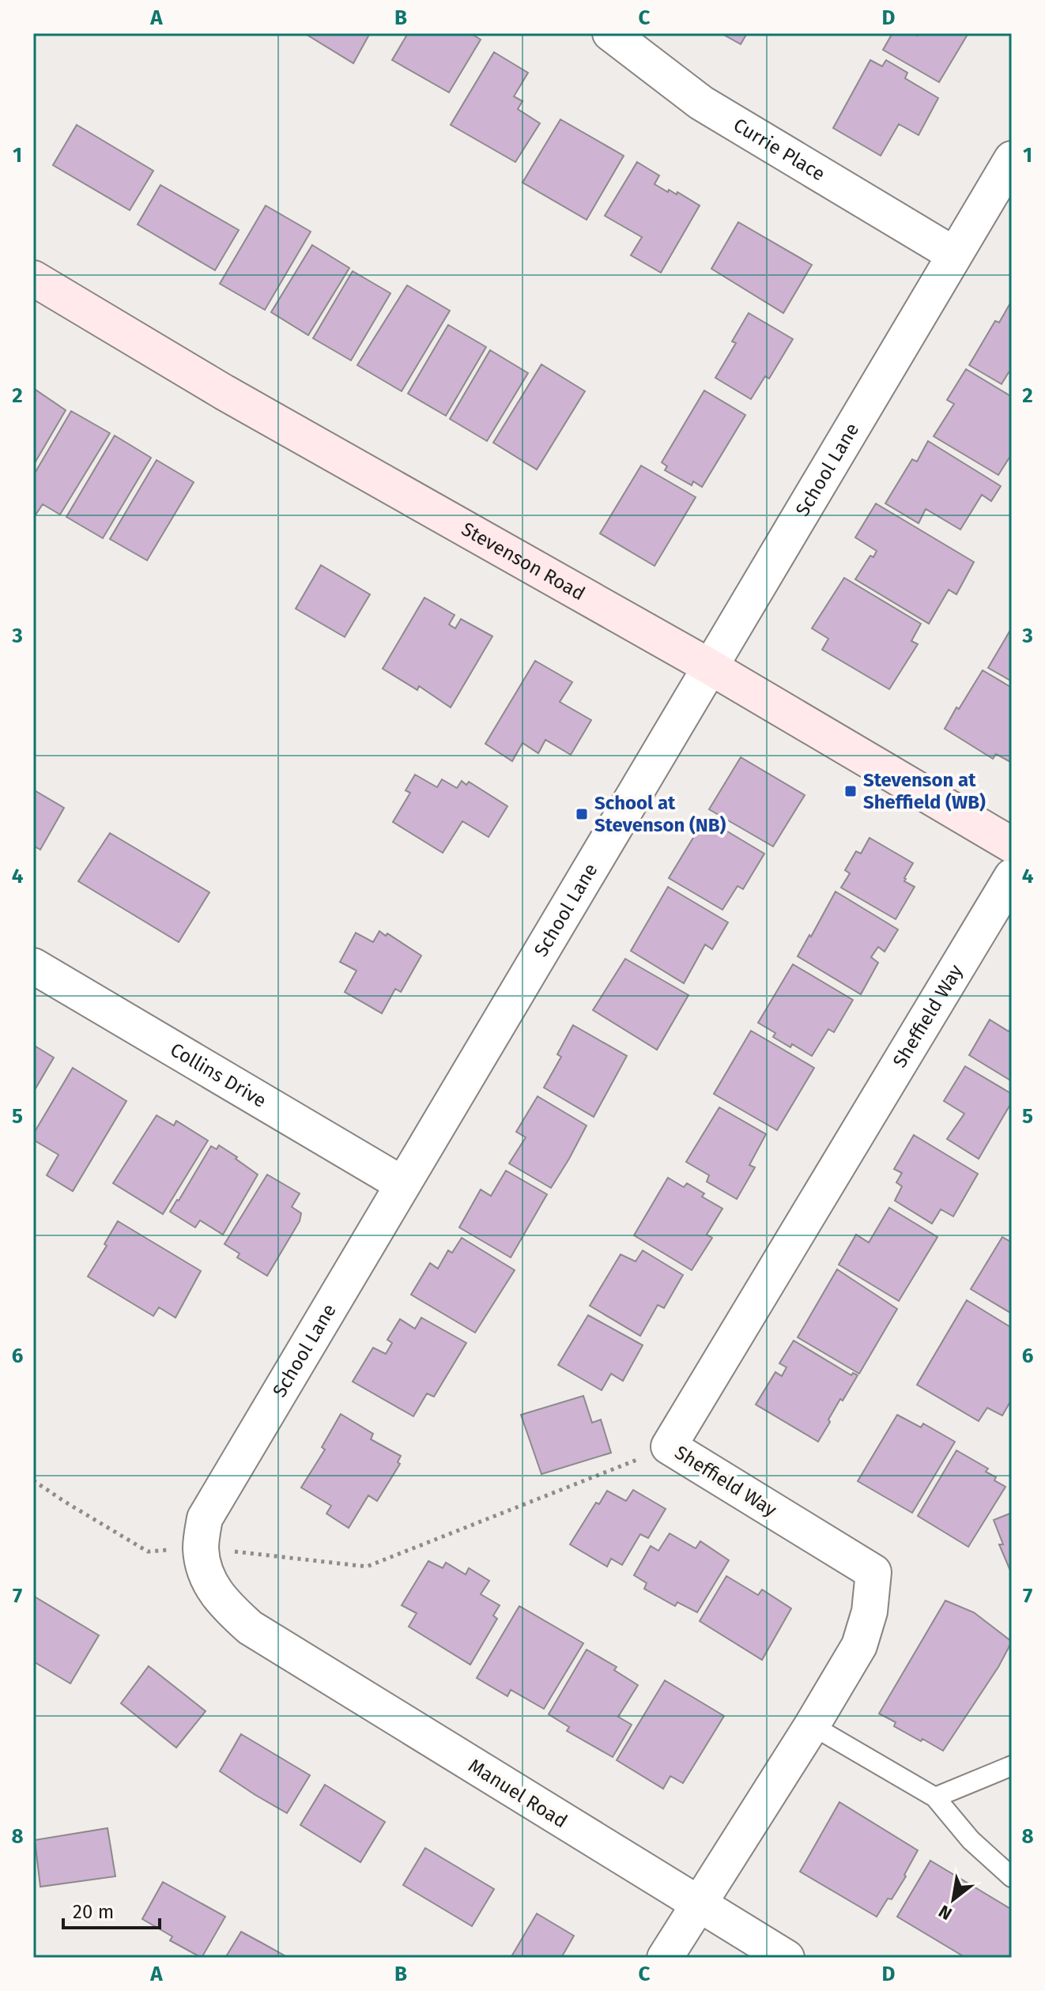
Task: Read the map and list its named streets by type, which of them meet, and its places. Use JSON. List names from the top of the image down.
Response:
{
  "streets": {
    "street": [
      "Currie Place",
      "School Lane",
      "Stevenson Road",
      "Sheffield Way",
      "Collins Drive",
      "Manuel Road"
    ]
  },
  "crossings": [
    ["Currie Place", "School Lane"],
    ["School Lane", "Stevenson Road"],
    ["School Lane", "Collins Drive"],
    ["School Lane", "Manuel Road"],
    ["Sheffield Way", "Manuel Road"]
  ],
  "places": {
    "transit": ["Stevenson at Sheffield (WB)", "School at Stevenson (NB)"]
  },
  "scale_bar": "20 m",
  "north": "bottom left",
  "grid": {
    "columns": [
      "A",
      "B",
      "C",
      "D"
    ],
    "rows": [
      "1",
      "2",
      "3",
      "4",
      "5",
      "6",
      "7",
      "8"
    ]
  }
}
